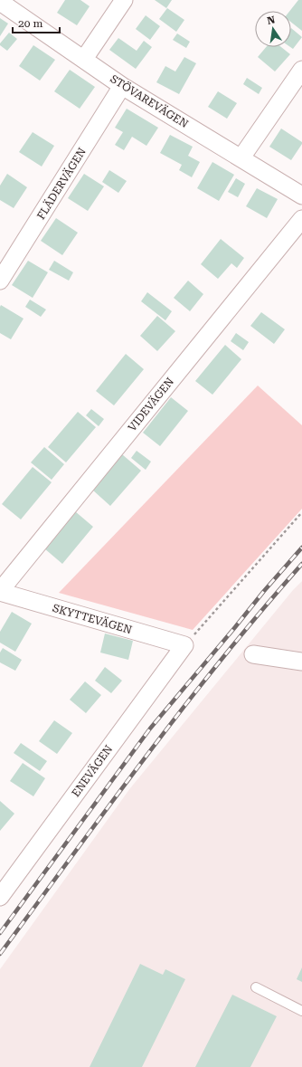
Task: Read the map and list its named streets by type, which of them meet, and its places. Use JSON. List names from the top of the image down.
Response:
{
  "streets": {
    "street": [
      "STÖVAREVÄGEN",
      "FLÄDERVÄGEN",
      "VIDEVÄGEN",
      "SKYTTEVÄGEN",
      "ENEVÄGEN"
    ]
  },
  "crossings": [
    ["STÖVAREVÄGEN", "FLÄDERVÄGEN"],
    ["VIDEVÄGEN", "SKYTTEVÄGEN"],
    ["SKYTTEVÄGEN", "ENEVÄGEN"]
  ],
  "scale_bar": "20 m",
  "north": "top"
}
